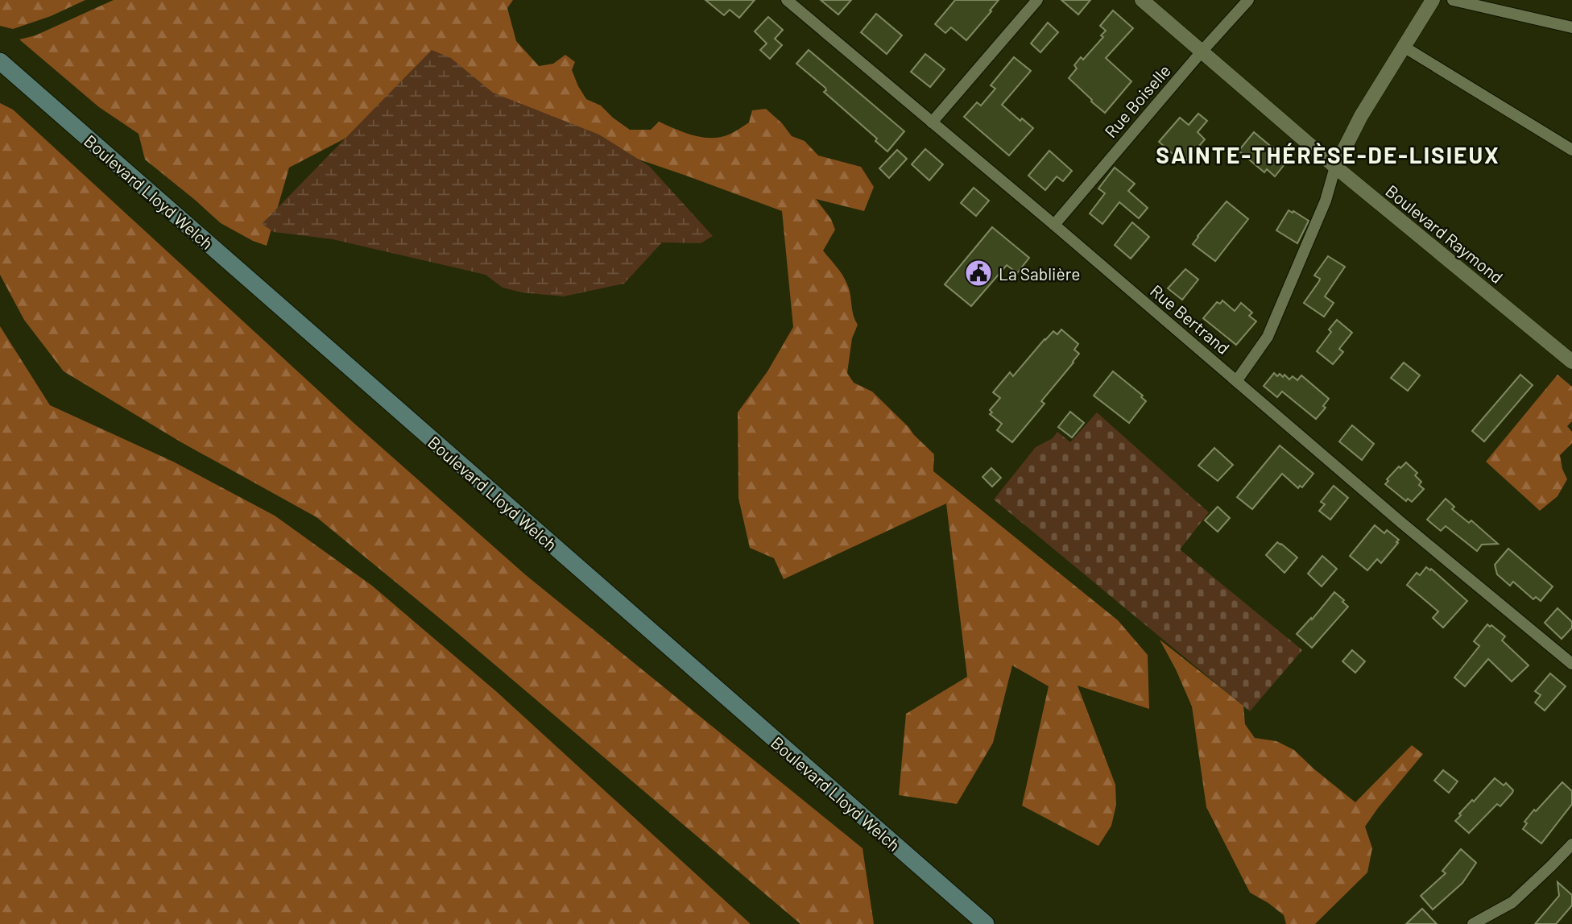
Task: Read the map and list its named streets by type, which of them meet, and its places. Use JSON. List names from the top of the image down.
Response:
{
  "streets": {
    "main road": ["Boulevard Lloyd Welch"],
    "street": ["Rue Boiselle", "Boulevard Raymond", "Rue Bertrand"]
  },
  "crossings": [
    ["Rue Boiselle", "Boulevard Raymond"],
    ["Rue Boiselle", "Rue Bertrand"]
  ],
  "districts": ["SAINTE-THÉRÈSE-DE-LISIEUX"],
  "places": {
    "public building": ["La Sablière"]
  }
}
